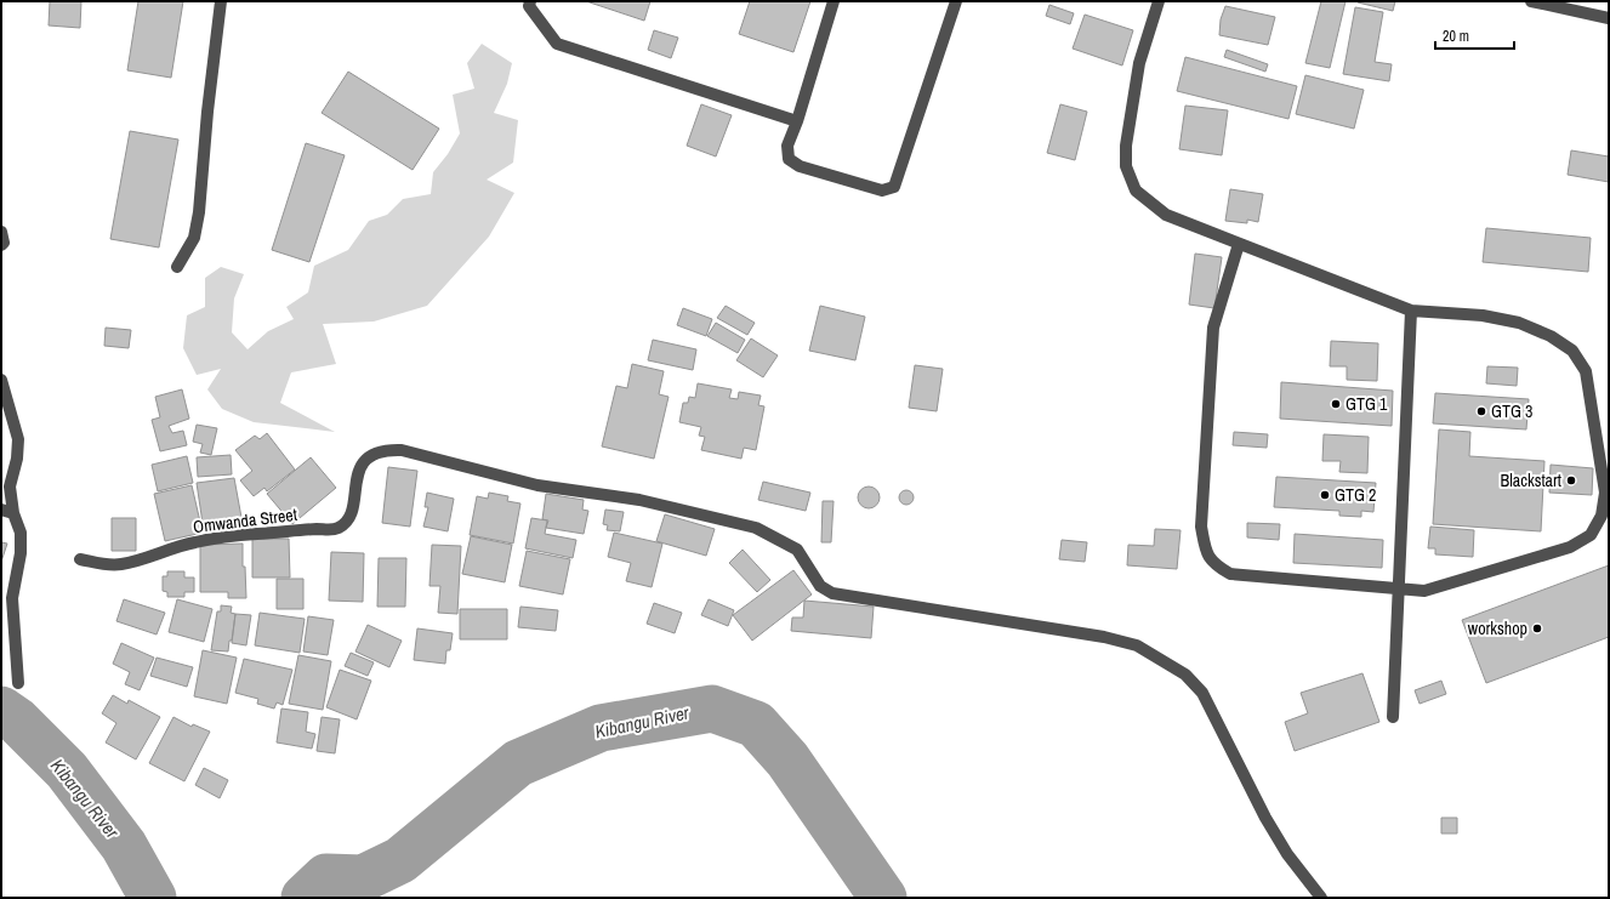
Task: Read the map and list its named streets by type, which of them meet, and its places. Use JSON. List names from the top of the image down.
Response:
{
  "streets": {
    "street": ["Omwanda Street"]
  },
  "water": ["Kibangu River"],
  "places": [
    "GTG 1",
    "GTG 3",
    "Blackstart",
    "GTG 2",
    "workshop"
  ],
  "scale_bar": "20 m"
}
